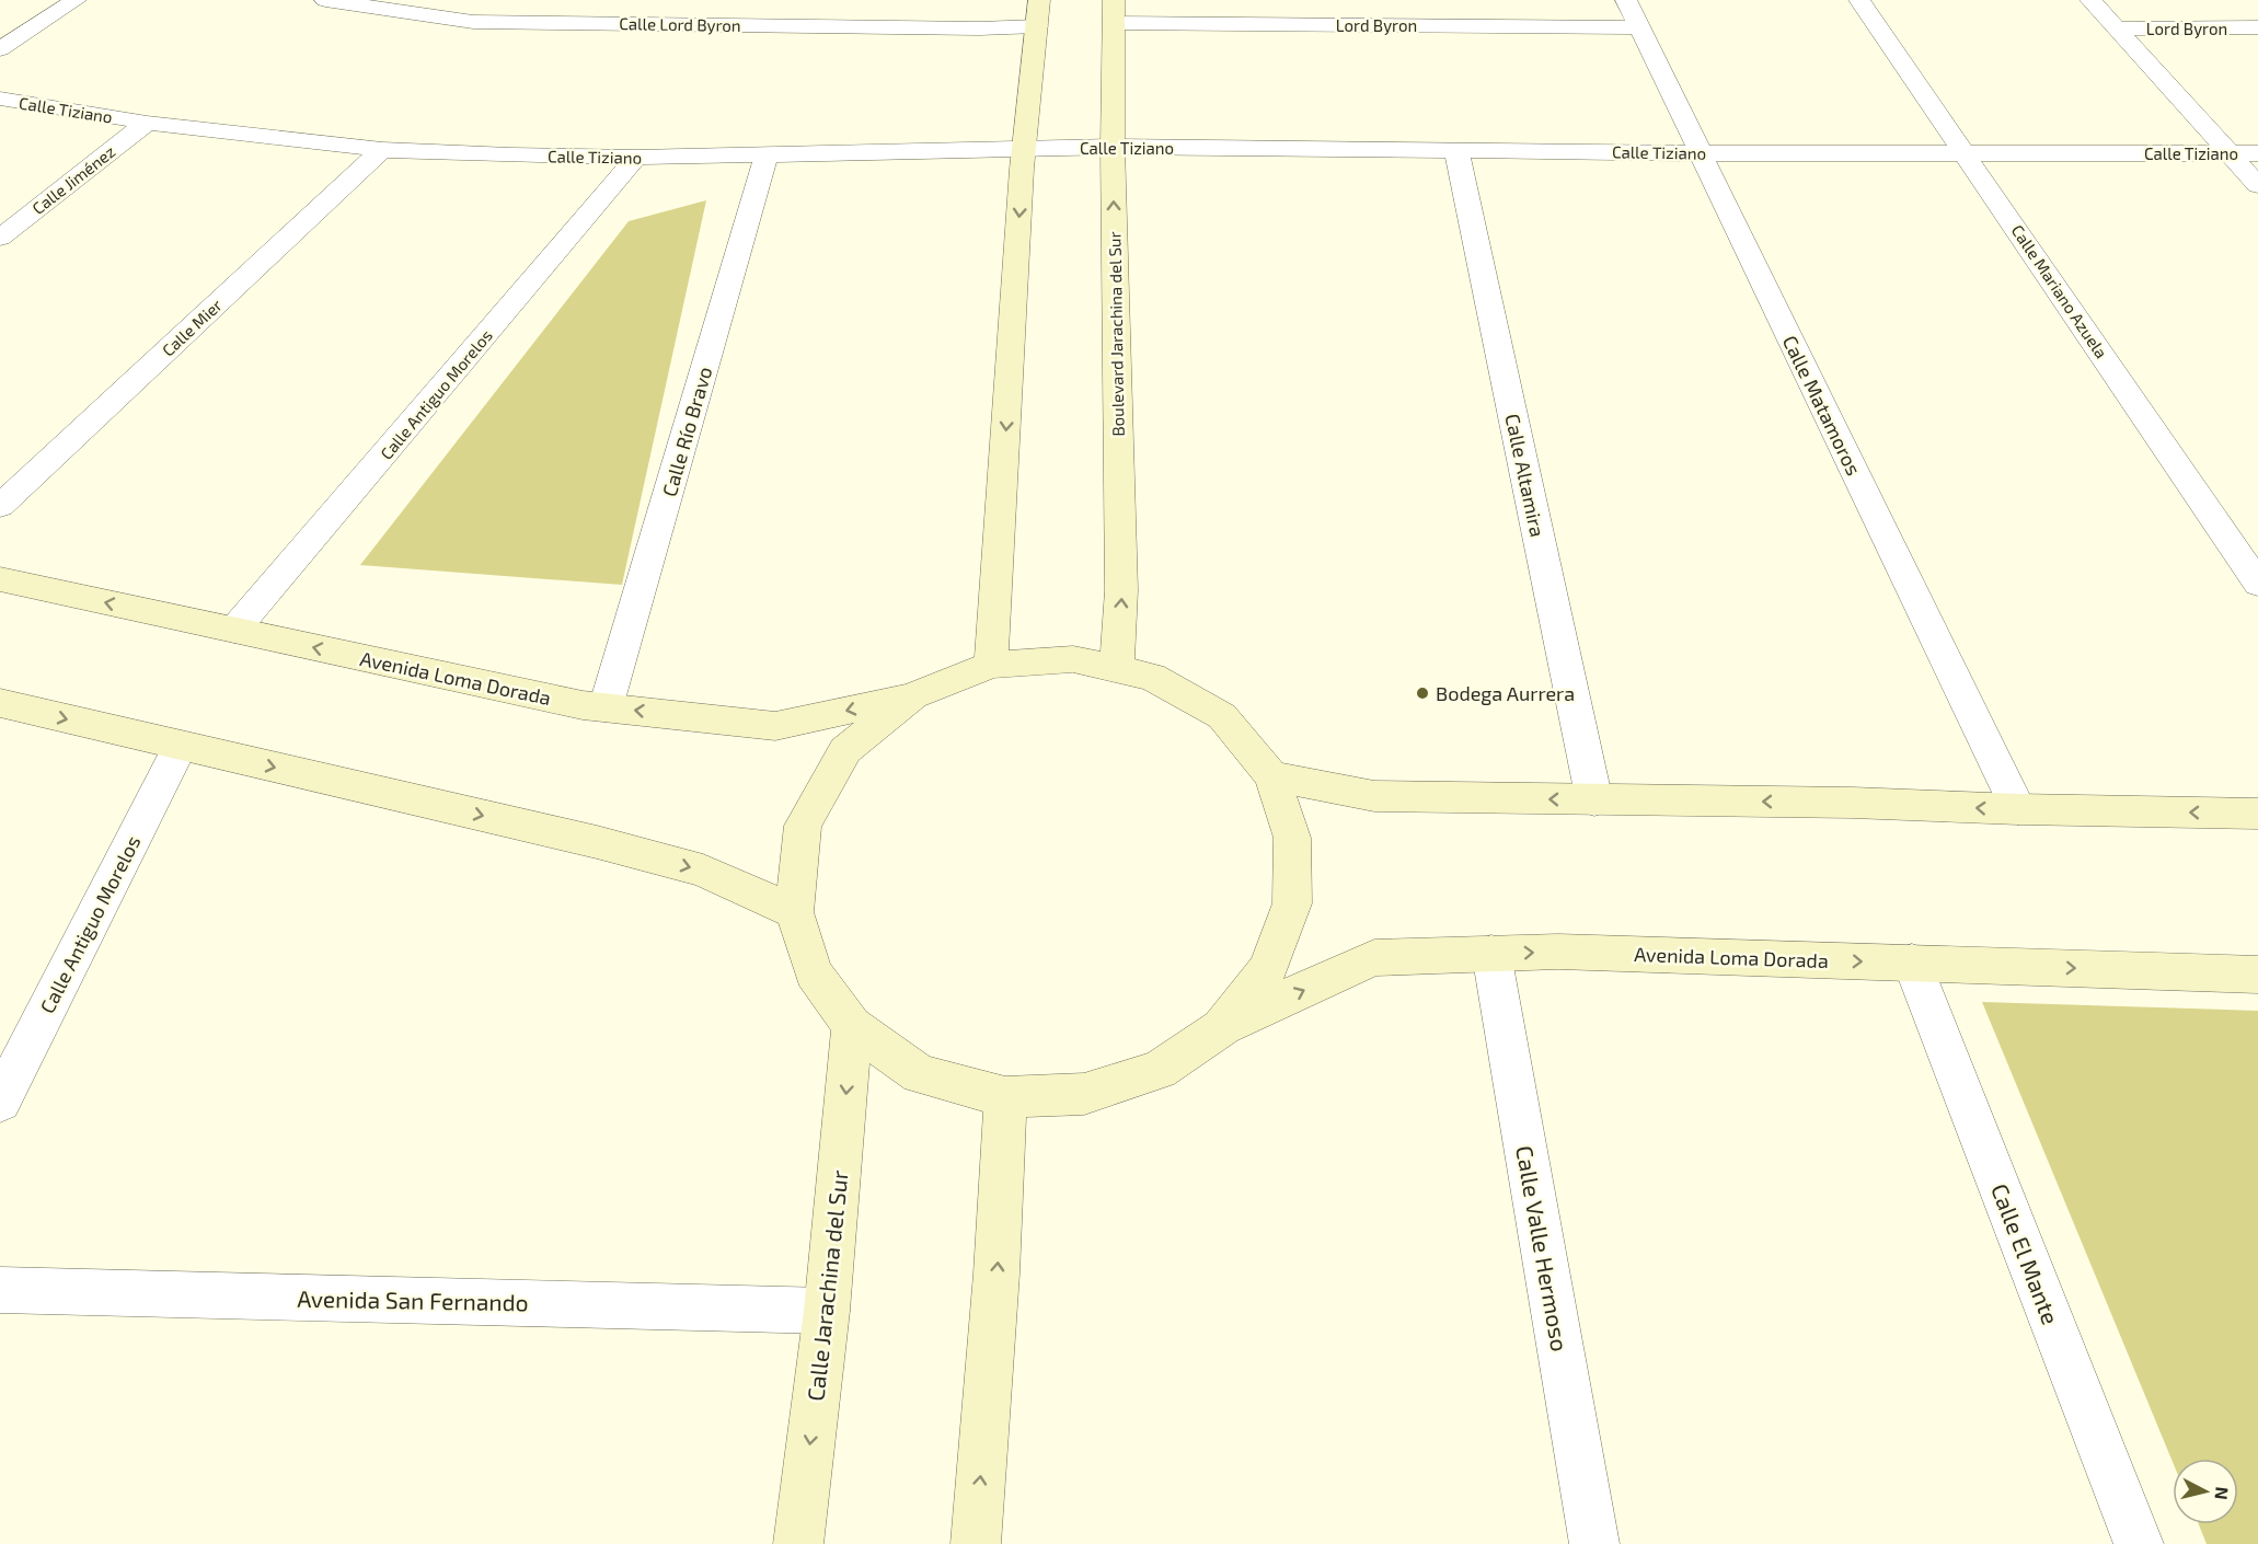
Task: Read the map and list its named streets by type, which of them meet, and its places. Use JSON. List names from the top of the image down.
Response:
{
  "streets": {
    "street": [
      "Calle Lord Byron",
      "Lord Byron",
      "Calle Tiziano",
      "Calle Jiménez",
      "Calle Mariano Azuela",
      "Calle Mier",
      "Boulevard Jarachina del Sur",
      "Calle Antiguo Morelos",
      "Calle Matamoros",
      "Calle Río Bravo",
      "Calle Altamira",
      "Avenida Loma Dorada",
      "Calle Valle Hermoso",
      "Calle El Mante",
      "Calle Jarachina del Sur",
      "Avenida San Fernando"
    ]
  },
  "crossings": [
    ["Lord Byron", "Boulevard Jarachina del Sur"],
    ["Lord Byron", "Calle Matamoros"],
    ["Calle Tiziano", "Calle Jiménez"],
    ["Calle Tiziano", "Calle Mariano Azuela"],
    ["Calle Tiziano", "Calle Mier"],
    ["Calle Tiziano", "Boulevard Jarachina del Sur"],
    ["Calle Tiziano", "Calle Antiguo Morelos"],
    ["Calle Tiziano", "Calle Matamoros"],
    ["Calle Tiziano", "Calle Río Bravo"],
    ["Calle Tiziano", "Calle Altamira"],
    ["Calle Antiguo Morelos", "Avenida Loma Dorada"],
    ["Calle Río Bravo", "Avenida Loma Dorada"],
    ["Avenida Loma Dorada", "Calle Valle Hermoso"],
    ["Avenida Loma Dorada", "Calle El Mante"],
    ["Calle Jarachina del Sur", "Avenida San Fernando"]
  ],
  "places": ["Bodega Aurrera"],
  "north": "right"
}
